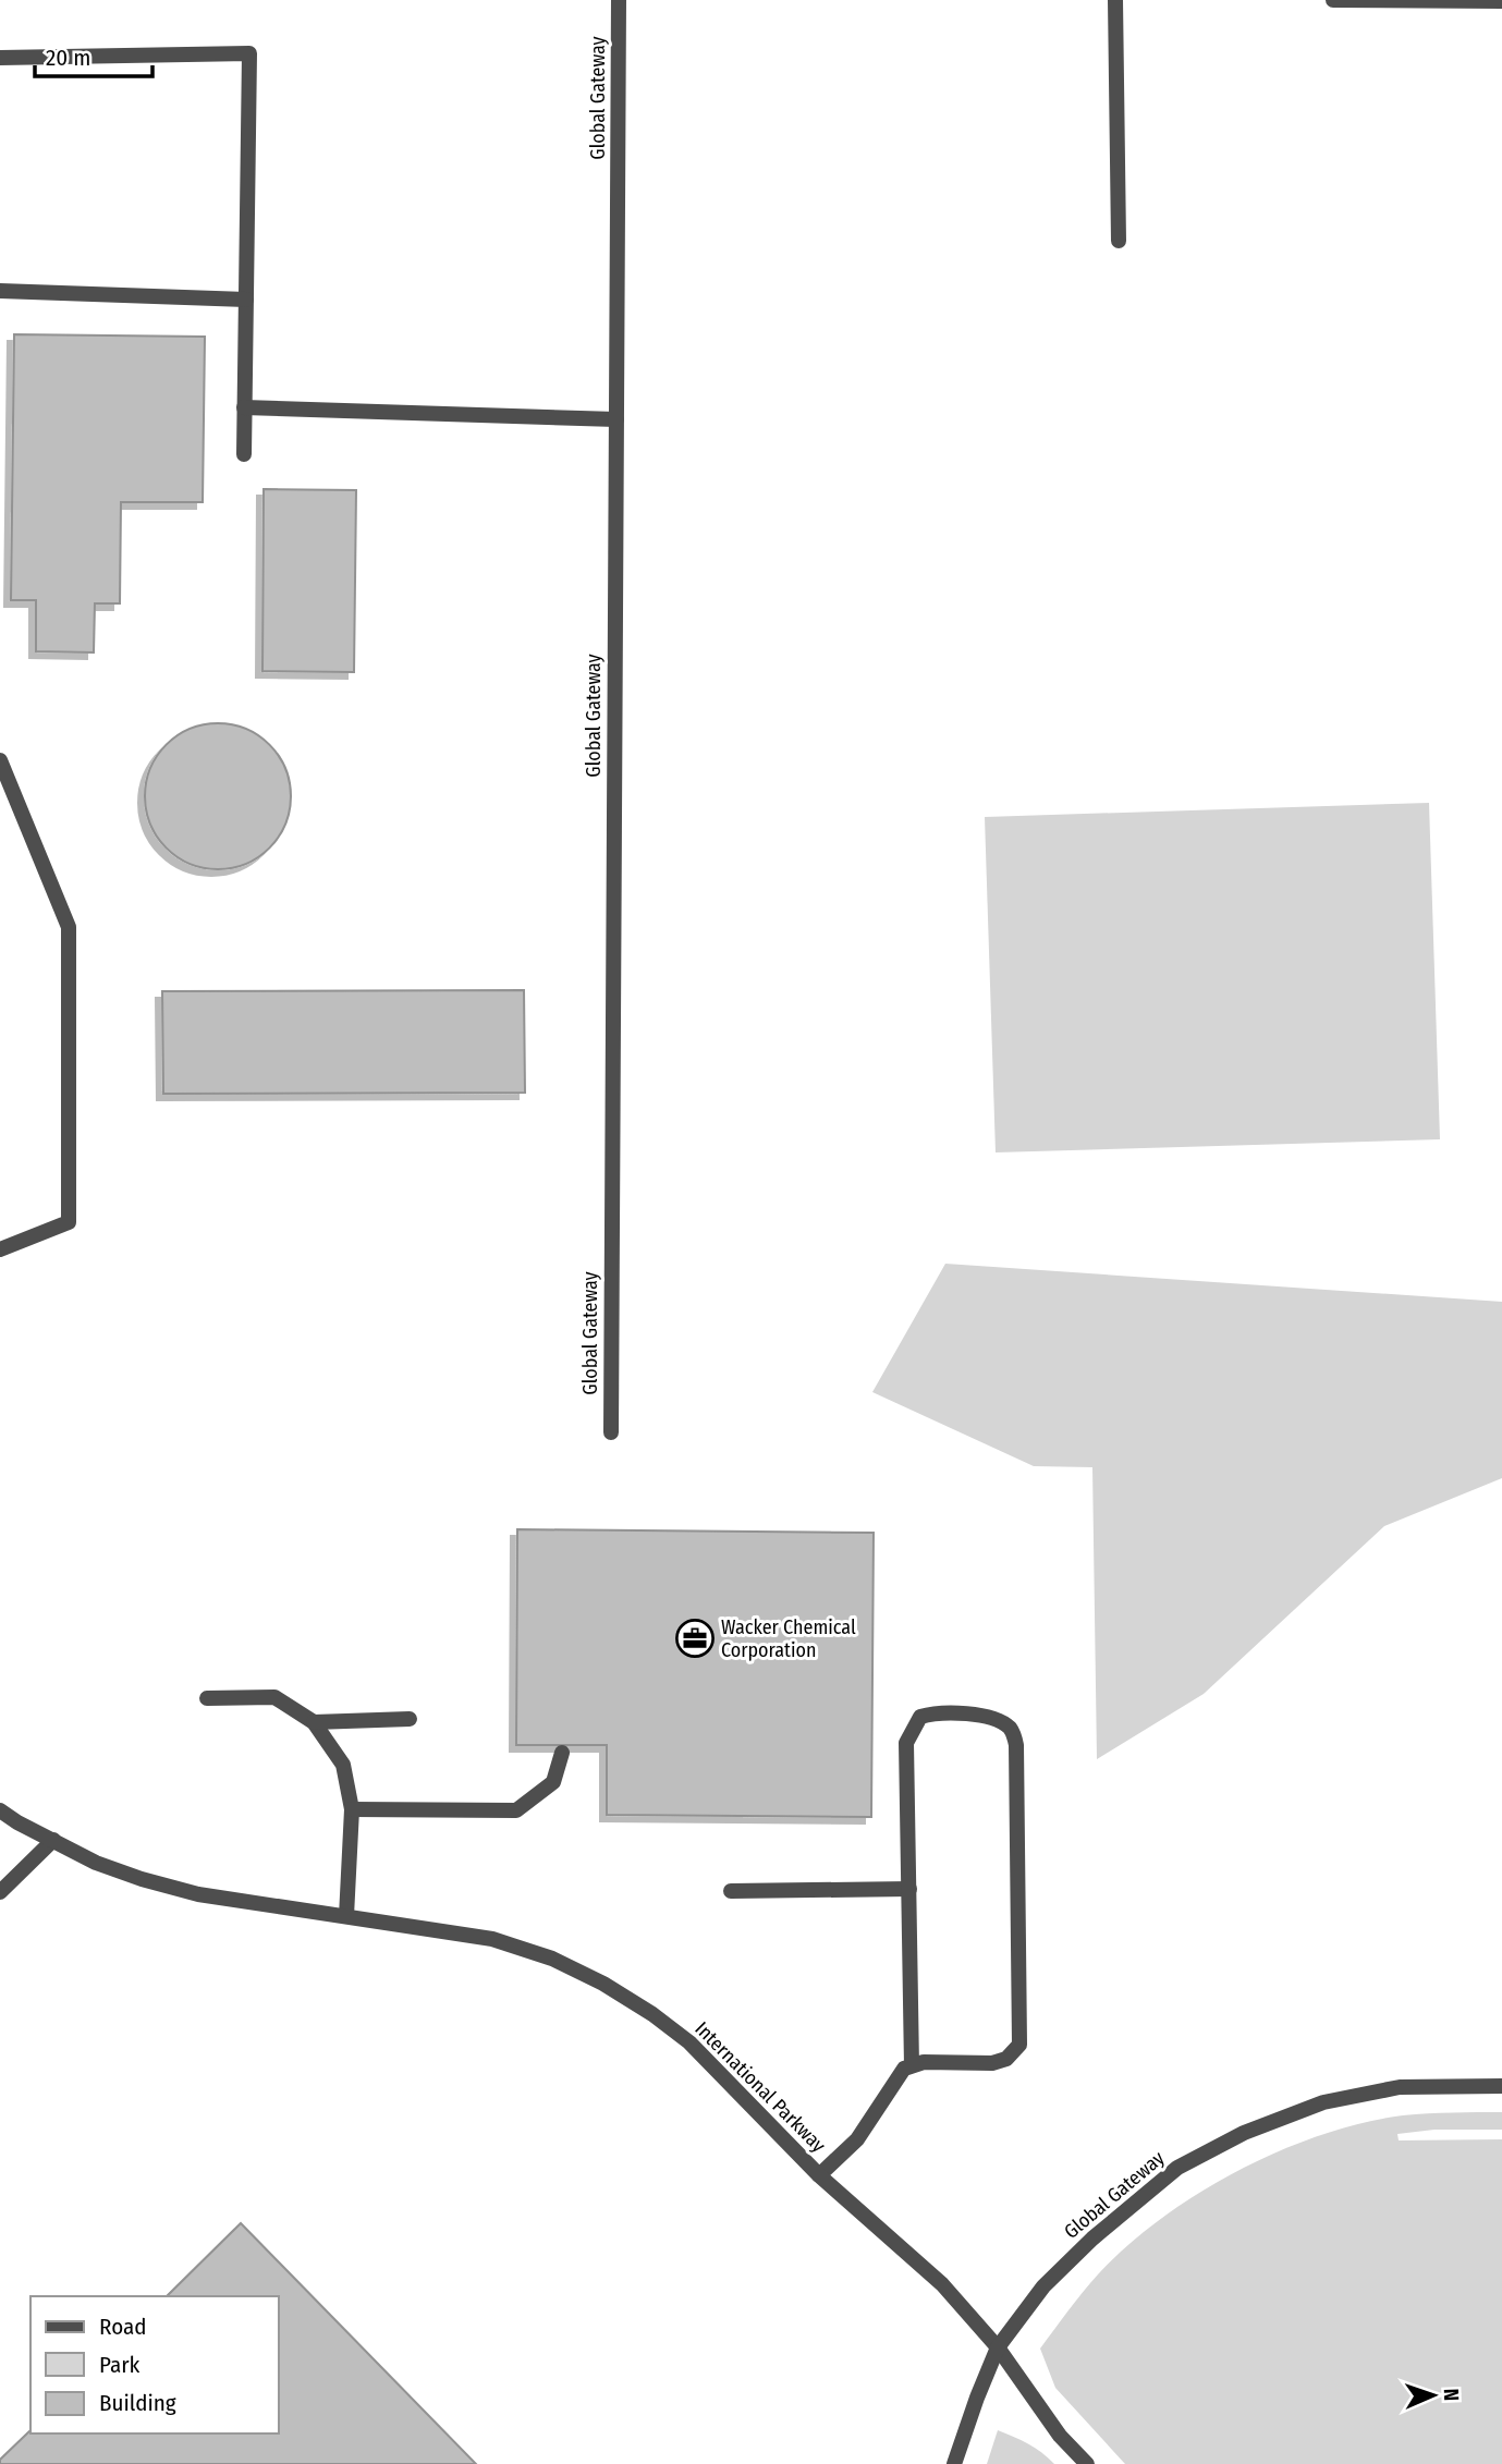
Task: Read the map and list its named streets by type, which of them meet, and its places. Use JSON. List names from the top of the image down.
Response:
{
  "streets": {
    "street": ["Global Gateway", "International Parkway"]
  },
  "crossings": [
    ["Global Gateway", "International Parkway"]
  ],
  "places": {
    "office": ["Wacker Chemical Corporation"]
  },
  "legend": ["Road", "Park", "Building"],
  "scale_bar": "20 m",
  "north": "right"
}
